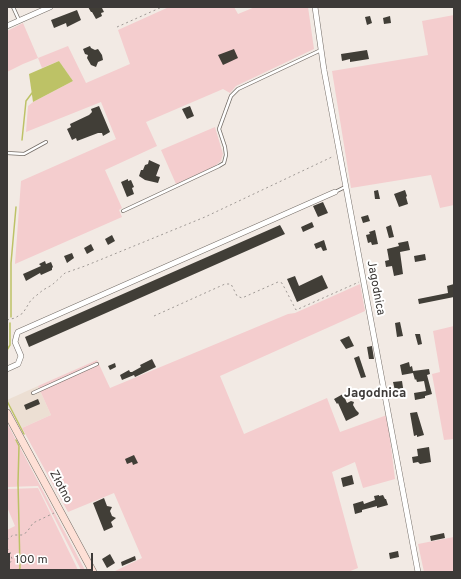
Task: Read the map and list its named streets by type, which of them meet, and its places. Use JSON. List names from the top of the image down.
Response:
{
  "streets": {
    "street": ["Jagodnica", "Złotno"]
  },
  "districts": ["Jagodnica"],
  "scale_bar": "100 m"
}
